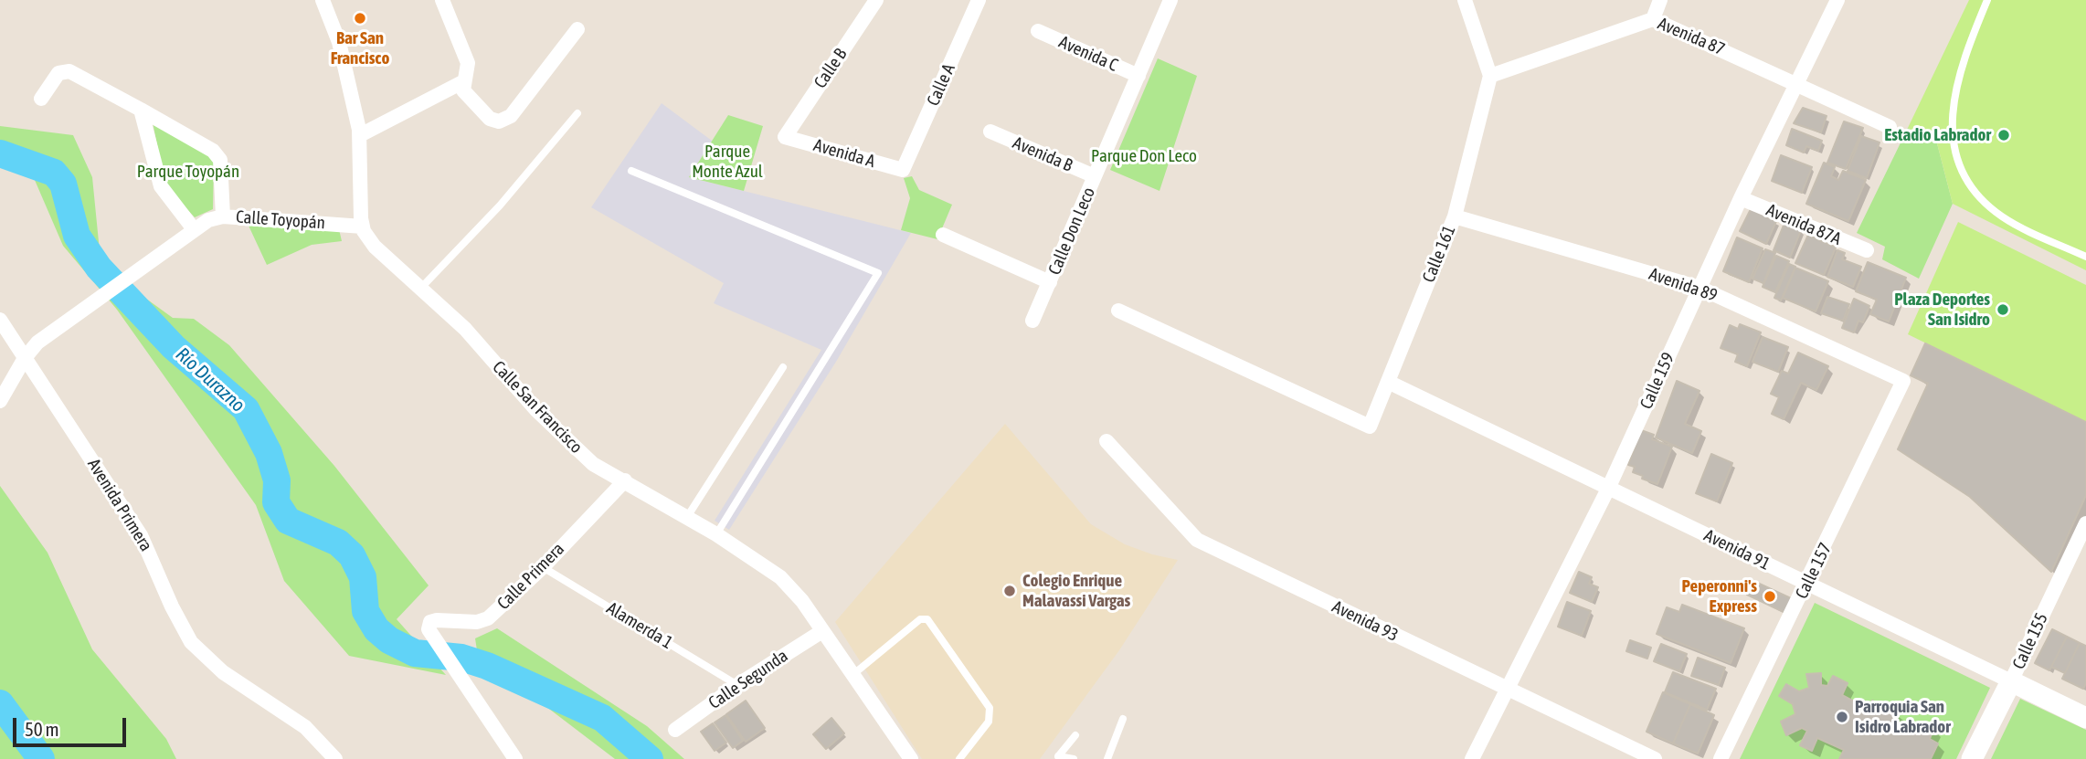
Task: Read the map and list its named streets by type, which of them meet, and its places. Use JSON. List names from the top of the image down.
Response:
{
  "streets": {
    "main road": ["Avenida 91", "Calle 155"],
    "street": [
      "Avenida 87",
      "Avenida C",
      "Calle B",
      "Calle A",
      "Avenida A",
      "Avenida B",
      "Calle Toyopán",
      "Avenida 87A",
      "Calle Don Leco",
      "Calle 161",
      "Avenida 89",
      "Calle 159",
      "Calle San Francisco",
      "Avenida Primera",
      "Calle 157",
      "Calle Primera",
      "Avenida 93",
      "Calle Segunda"
    ],
    "lane": ["Alamerda 1"]
  },
  "crossings": [
    ["Avenida 87", "Calle 161"],
    ["Avenida 87", "Calle 159"],
    ["Avenida C", "Calle Don Leco"],
    ["Calle B", "Avenida A"],
    ["Calle A", "Avenida A"],
    ["Avenida B", "Calle Don Leco"],
    ["Calle Toyopán", "Calle San Francisco"],
    ["Calle Toyopán", "Avenida Primera"],
    ["Avenida 87A", "Calle 159"],
    ["Calle 161", "Avenida 89"],
    ["Calle 161", "Avenida 91"],
    ["Avenida 89", "Calle 159"],
    ["Avenida 89", "Calle 157"],
    ["Calle 159", "Avenida 91"],
    ["Calle 159", "Avenida 93"],
    ["Calle San Francisco", "Calle Primera"],
    ["Calle San Francisco", "Calle Segunda"],
    ["Avenida 91", "Calle 157"],
    ["Avenida 91", "Calle 155"],
    ["Calle Primera", "Alamerda 1"],
    ["Alamerda 1", "Calle Segunda"]
  ],
  "water": ["Río Durazno"],
  "parks": ["Parque Monte Azul", "Parque Don Leco", "Parque Toyopán"],
  "places": [
    "Bar San Francisco",
    "Estadio Labrador",
    "Plaza Deportes San Isidro",
    "Colegio Enrique Malavassi Vargas",
    "Peperonni's Express",
    "Parroquia San Isidro Labrador"
  ],
  "scale_bar": "50 m"
}
